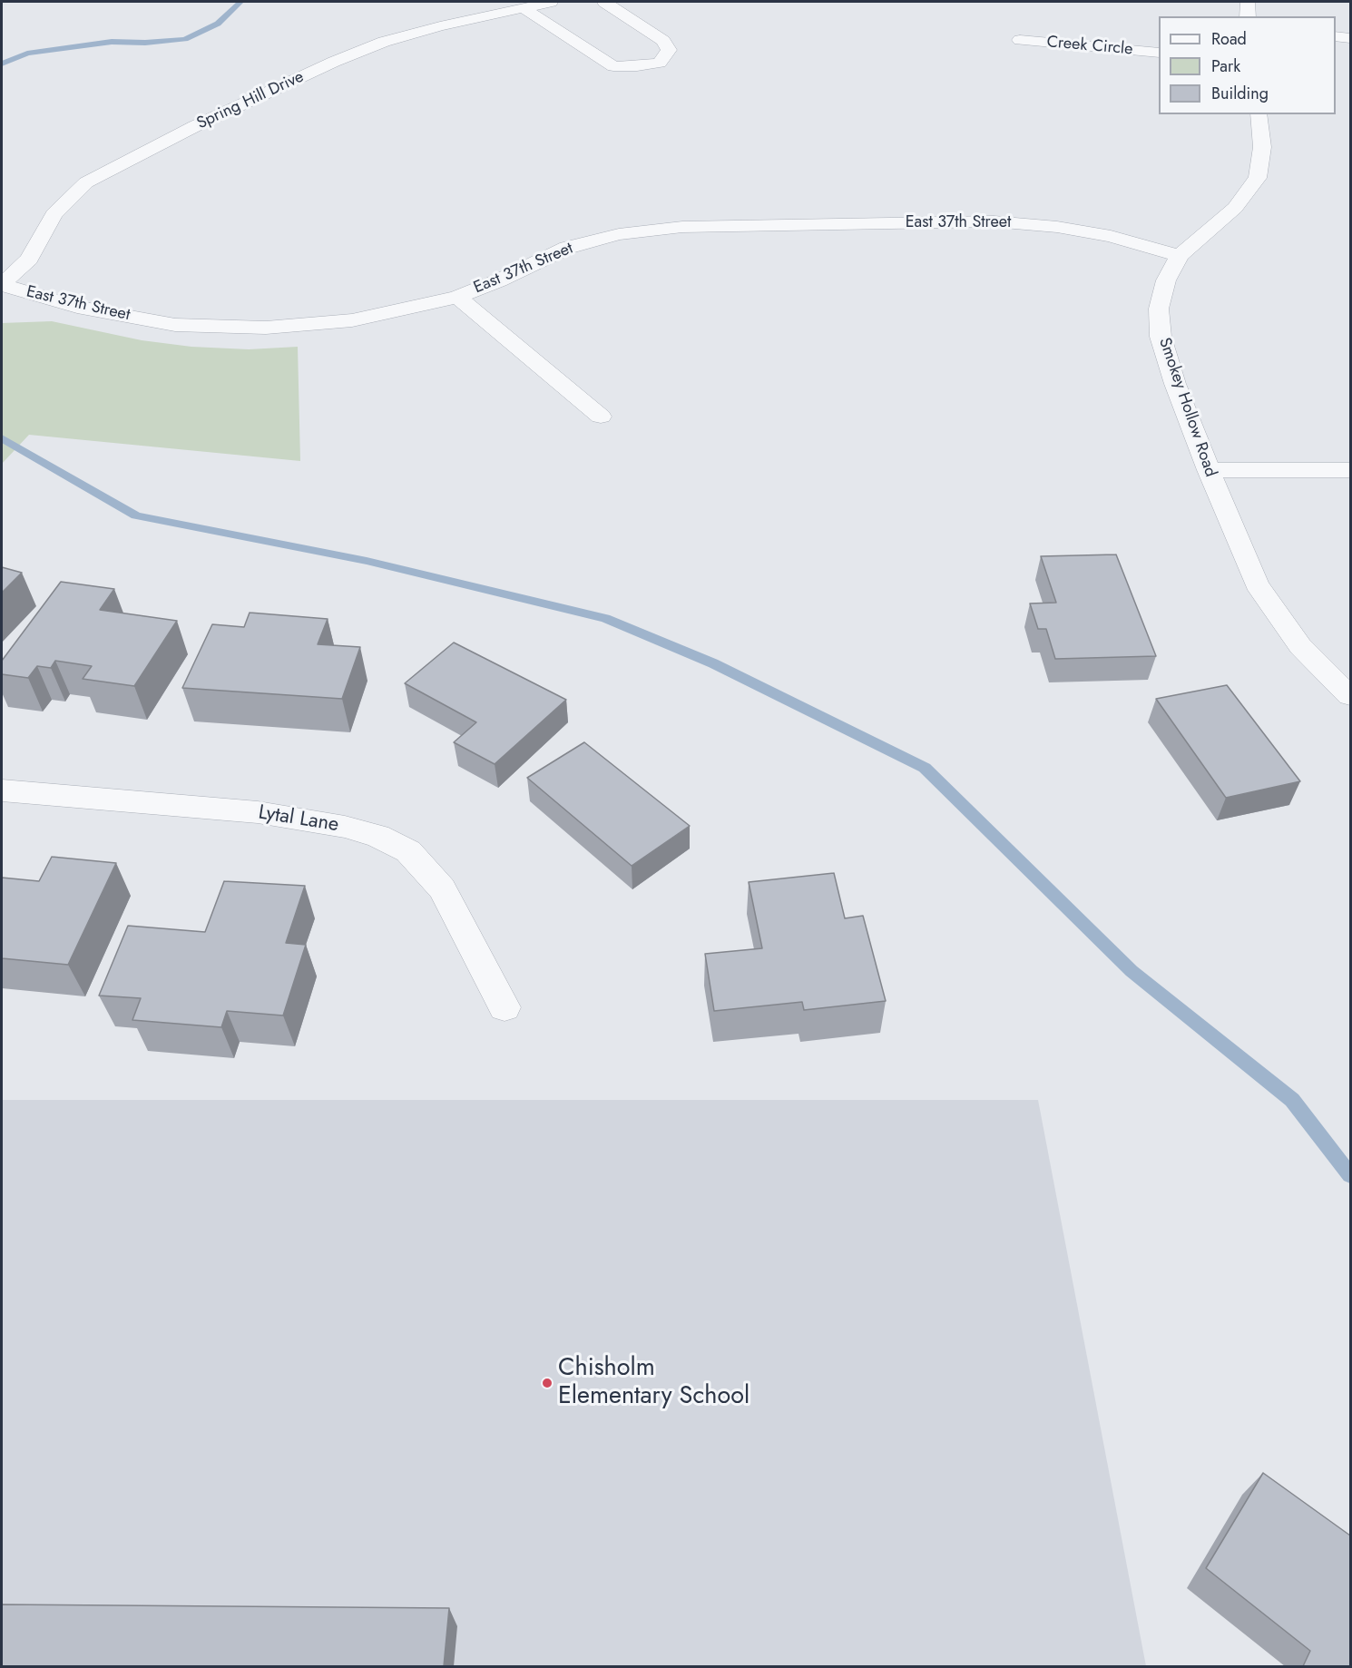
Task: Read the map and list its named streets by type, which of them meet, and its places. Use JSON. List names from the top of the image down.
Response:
{
  "streets": {
    "street": [
      "Creek Circle",
      "Spring Hill Drive",
      "East 37th Street",
      "Smokey Hollow Road",
      "Lytal Lane"
    ]
  },
  "crossings": [
    ["Spring Hill Drive", "East 37th Street"],
    ["East 37th Street", "Smokey Hollow Road"]
  ],
  "places": ["Chisholm Elementary School"],
  "legend": ["Road", "Park", "Building"]
}
